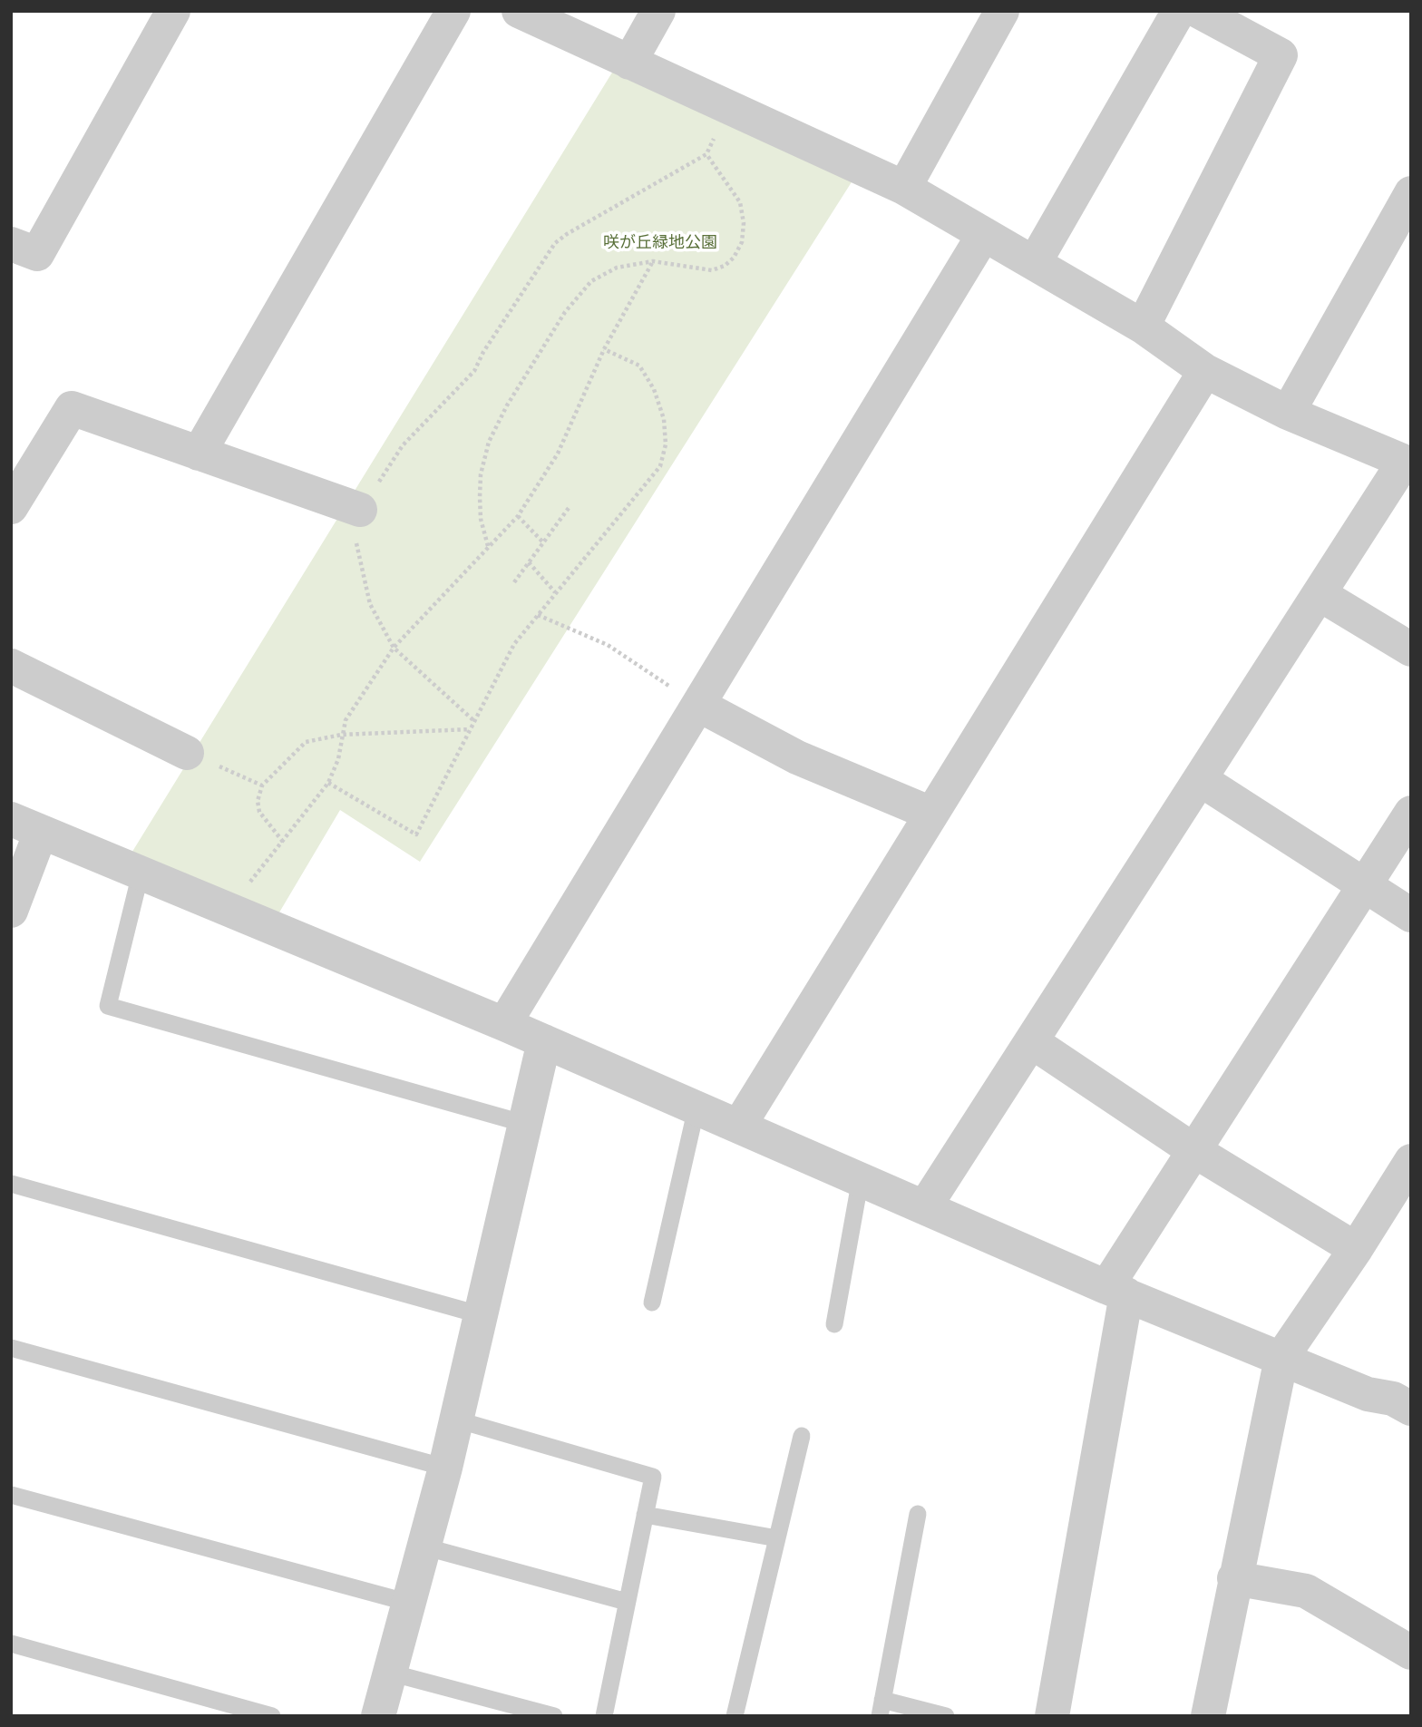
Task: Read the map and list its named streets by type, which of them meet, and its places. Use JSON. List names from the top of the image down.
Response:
{
  "parks": ["咲が丘緑地公園"]
}
